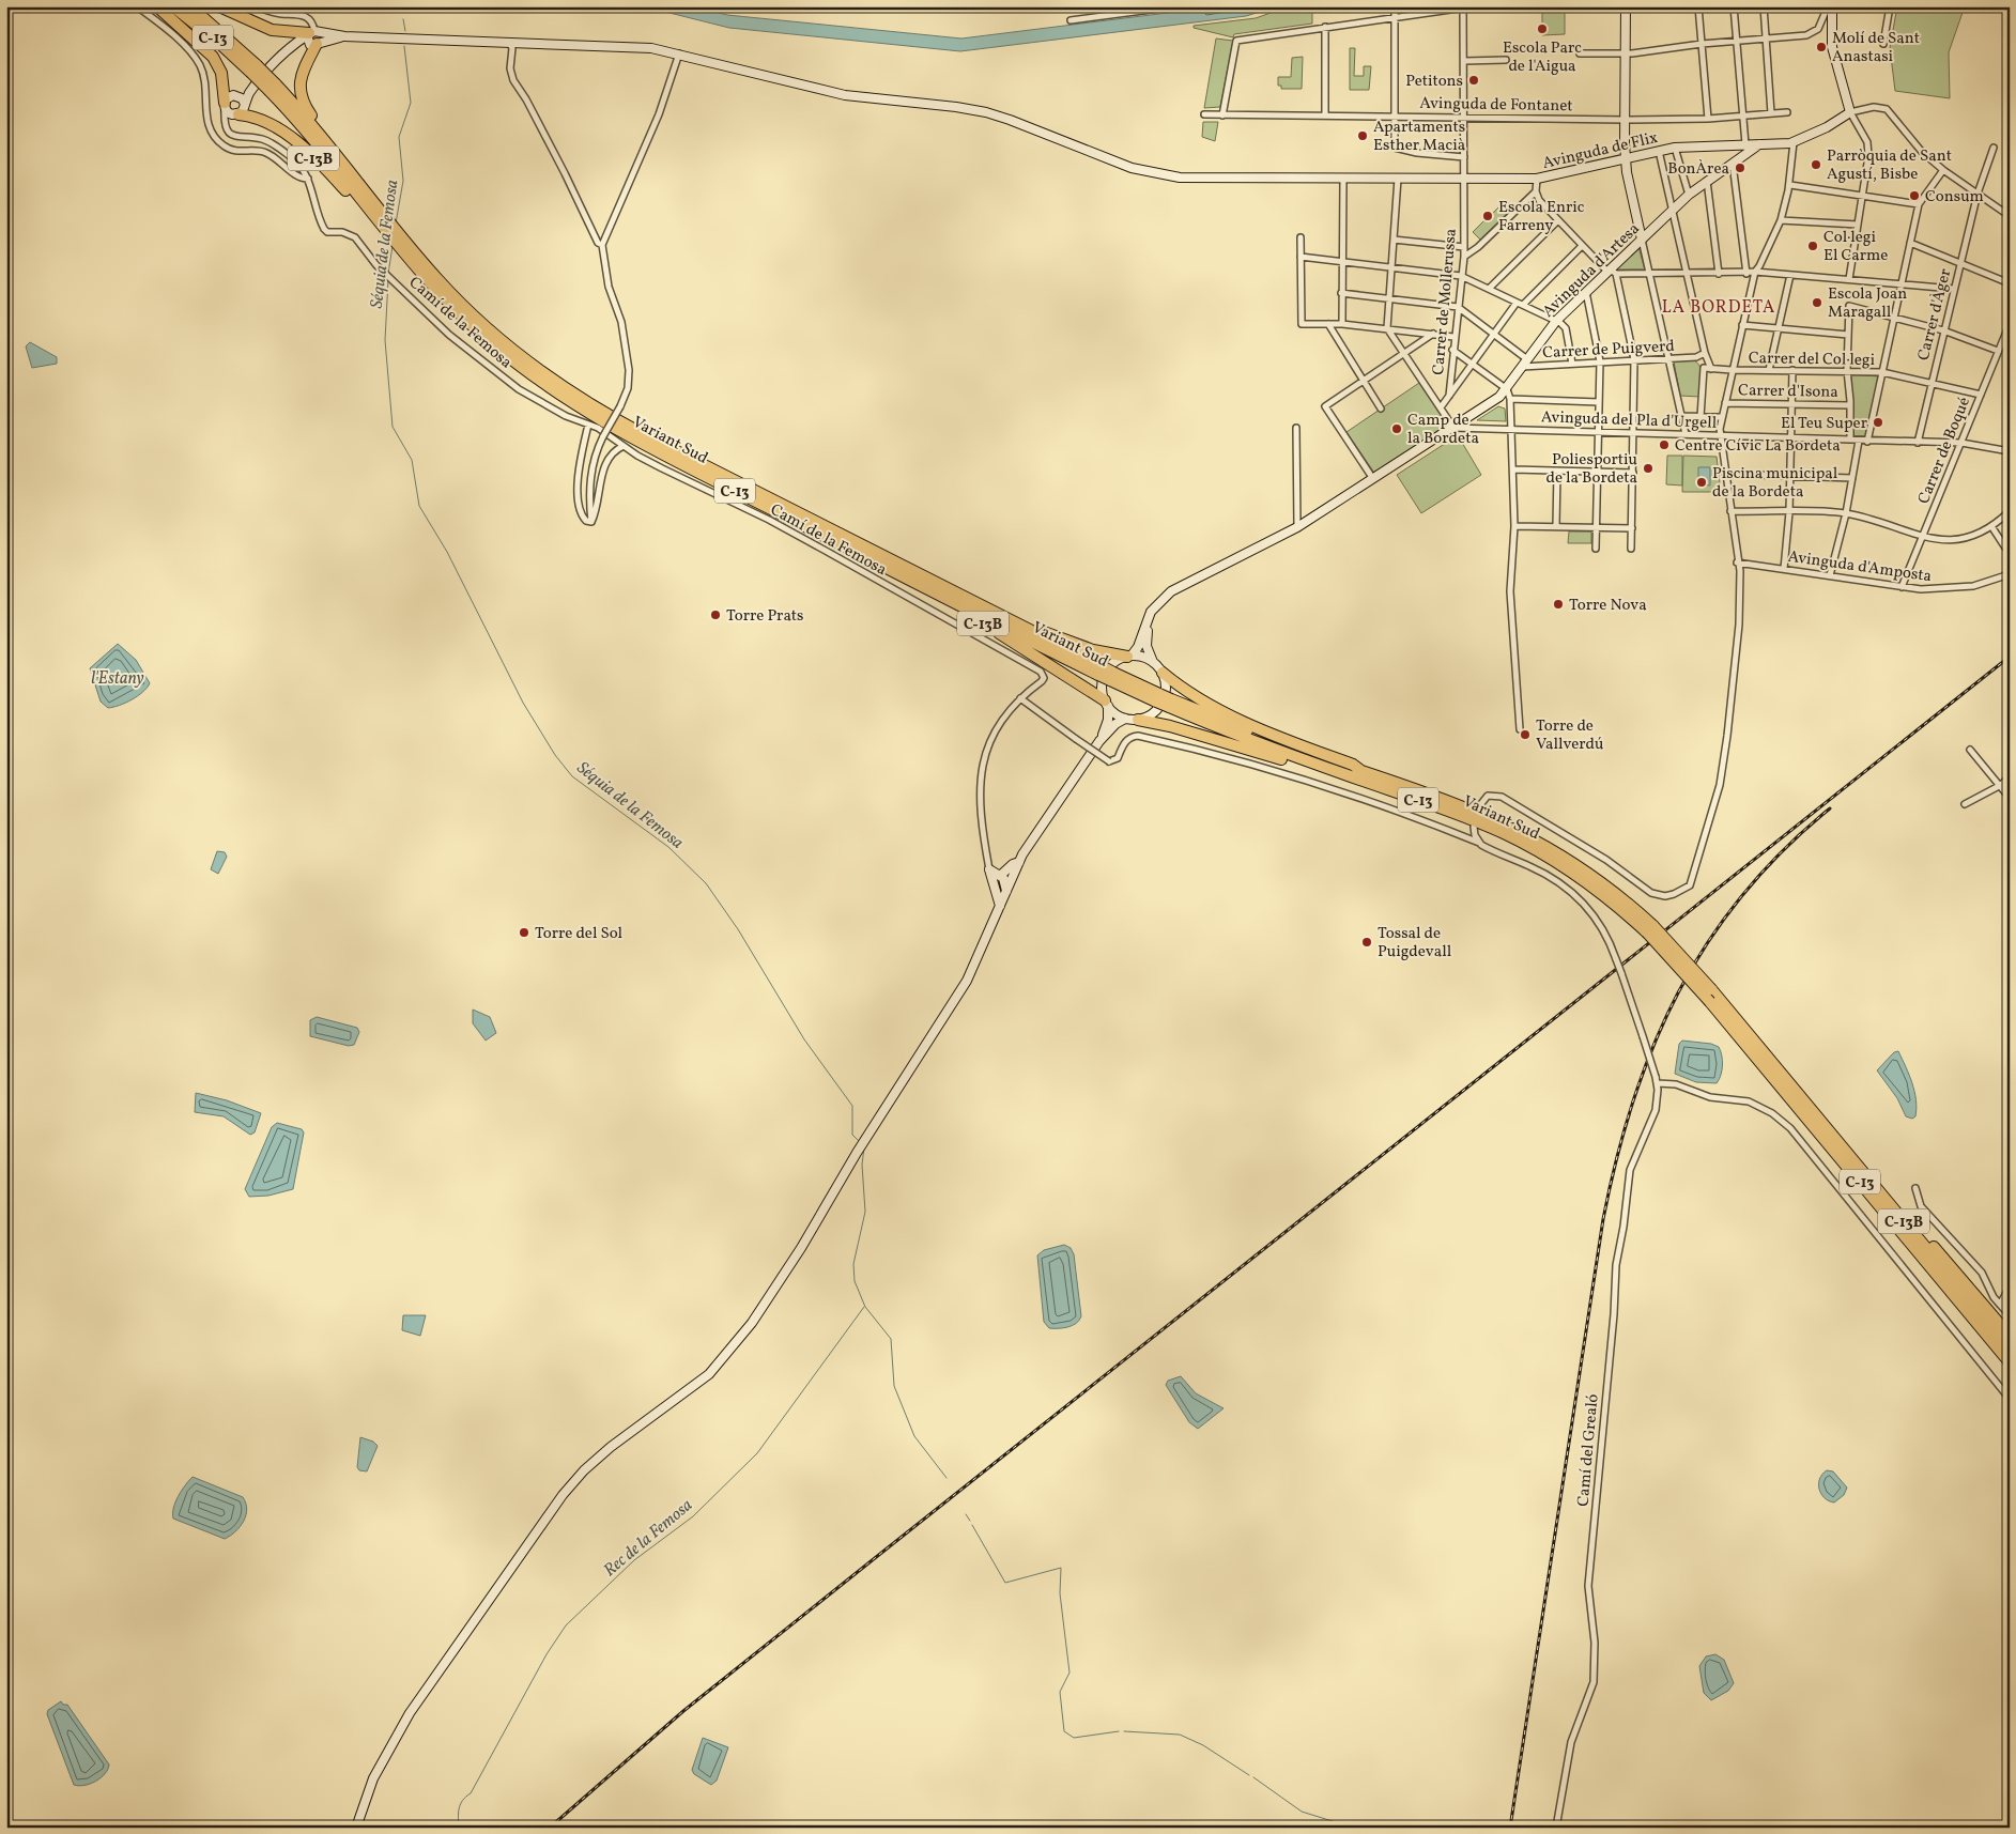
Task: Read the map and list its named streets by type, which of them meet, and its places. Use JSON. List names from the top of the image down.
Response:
{
  "streets": {
    "highway": ["C-13", "C-13B", "Variant Sud"],
    "main road": ["Avinguda de Flix", "Avinguda d'Artesa"],
    "street": [
      "Avinguda de Fontanet",
      "Carrer de Mollerussa",
      "Carrer d'Àger",
      "Camí de la Femosa",
      "Carrer de Puigverd",
      "Carrer del Col·legi",
      "Carrer d'Isona",
      "Avinguda del Pla d'Urgell",
      "Carrer de Boqué",
      "Avinguda d'Amposta",
      "Camí del Grealó"
    ]
  },
  "crossings": [
    ["C-13", "C-13B"],
    ["C-13", "Variant Sud"],
    ["Avinguda de Fontanet", "Carrer de Mollerussa"],
    ["Avinguda de Flix", "Avinguda d'Artesa"],
    ["Avinguda de Flix", "Carrer de Mollerussa"],
    ["C-13B", "Variant Sud"],
    ["Avinguda d'Artesa", "Carrer de Puigverd"],
    ["Avinguda d'Artesa", "Avinguda del Pla d'Urgell"],
    ["Carrer d'Àger", "Carrer del Col·legi"],
    ["Camí de la Femosa", "Camí del Grealó"],
    ["Carrer de Puigverd", "Carrer del Col·legi"],
    ["Carrer del Col·legi", "Carrer de Boqué"],
    ["Carrer de Boqué", "Avinguda d'Amposta"]
  ],
  "districts": ["LA BORDETA"],
  "water": ["Séquia de la Femosa", "l'Estany", "Rec de la Femosa"],
  "places": [
    "Escola Parc de l'Aigua",
    "Molí de Sant Anastasi",
    "Petitons",
    "Apartaments Esther Macià",
    "Parròquia de Sant Agustí, Bisbe",
    "BonÀrea",
    "Consum",
    "Escola Enric Farreny",
    "Col·legi El Carme",
    "Escola Joan Maragall",
    "El Teu Super",
    "Camp de la Bordeta",
    "Centre Cívic La Bordeta",
    "Poliesportiu de la Bordeta",
    "Piscina municipal de la Bordeta",
    "Torre Nova",
    "Torre Prats",
    "Torre de Vallverdú",
    "Torre del Sol",
    "Tossal de Puigdevall"
  ]
}
